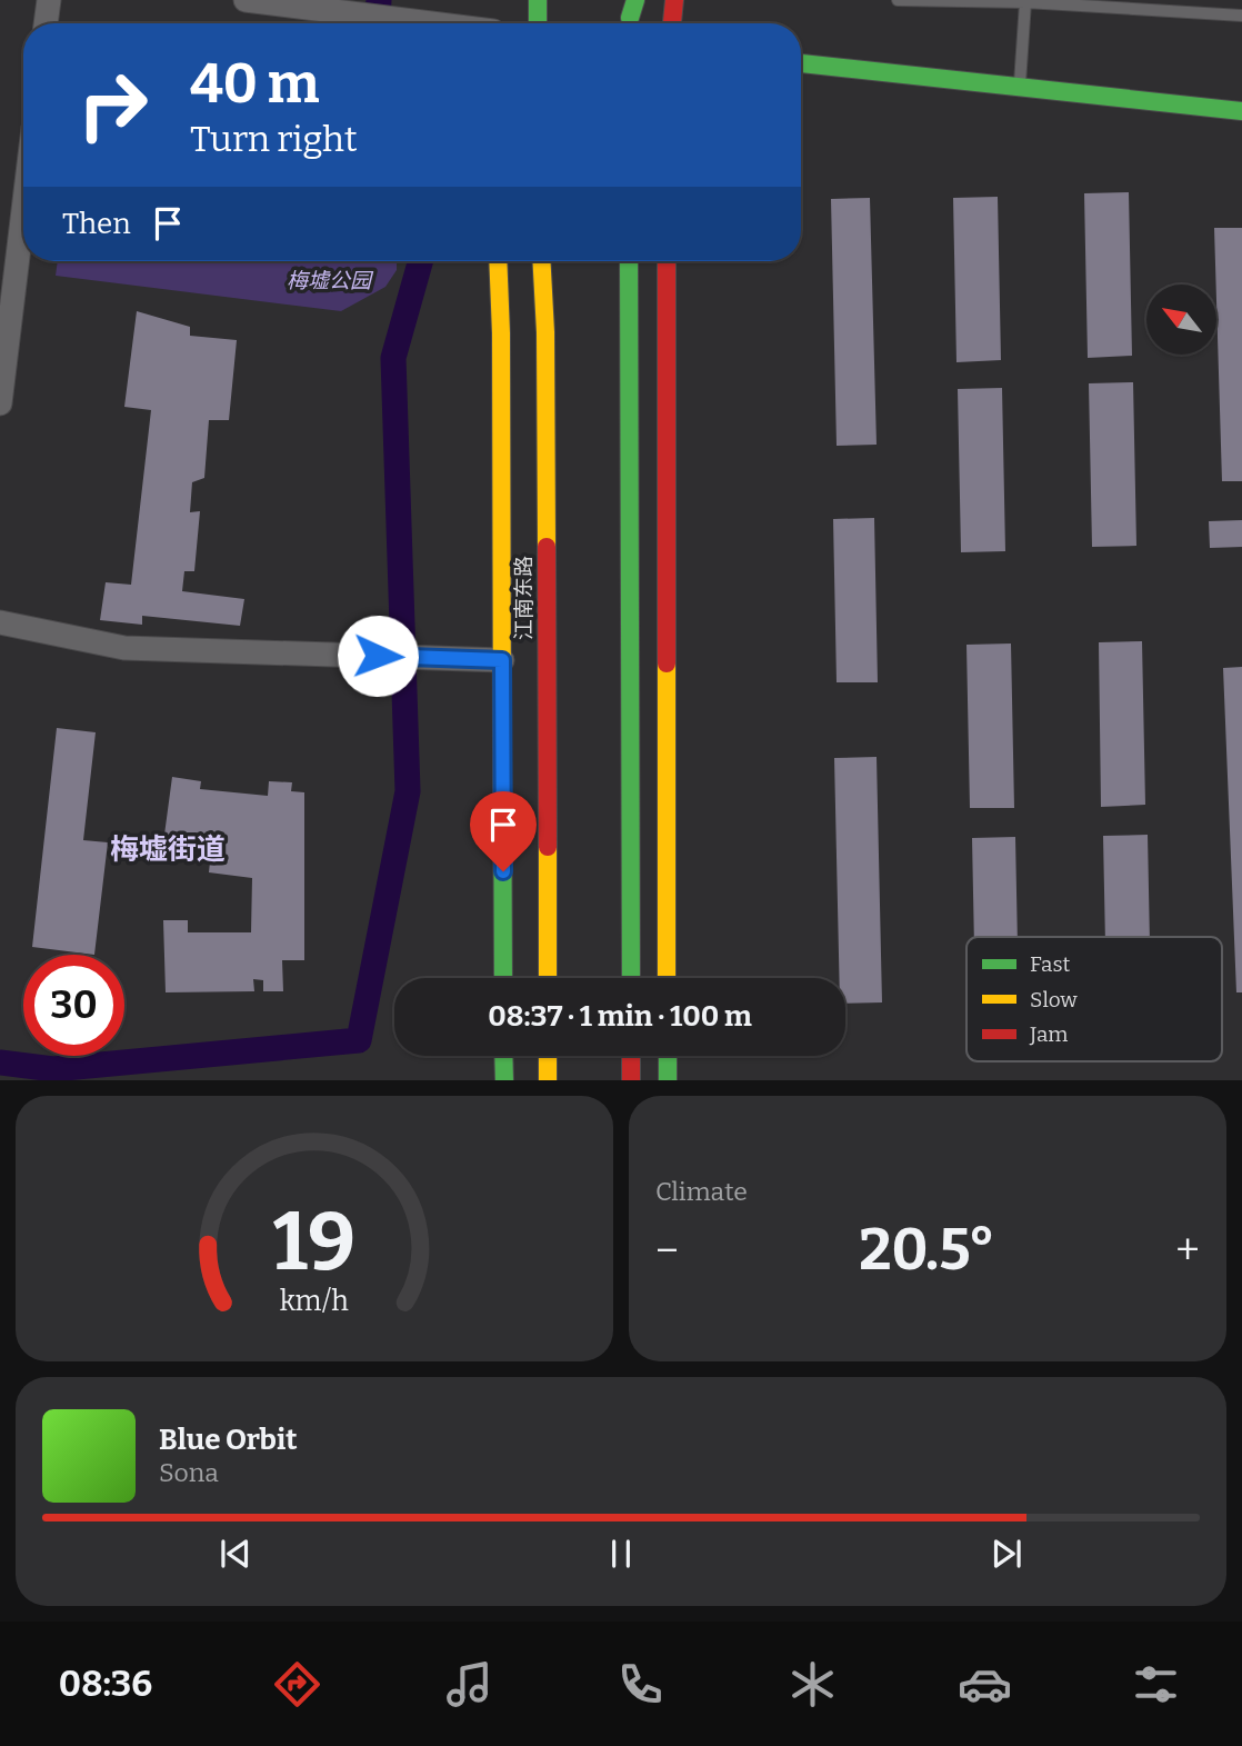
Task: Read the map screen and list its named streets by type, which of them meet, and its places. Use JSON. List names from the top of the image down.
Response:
{
  "streets": {
    "main road": ["江南东路"]
  },
  "districts": ["梅墟街道"],
  "parks": ["梅墟公园"],
  "legend": ["Fast", "Slow", "Jam"],
  "north": "top left",
  "page": {
    "turn": ["40 m", "Turn right"],
    "then": "Then",
    "limit": "30",
    "trip": "08:37 · 1 min · 100 m",
    "tile": "Climate",
    "heat": ["−", "20.5°", "+"],
    "song": ["Blue Orbit", "Sona"],
    "tabs": "08:36",
    "gauge": ["19", "km/h"]
  }
}
